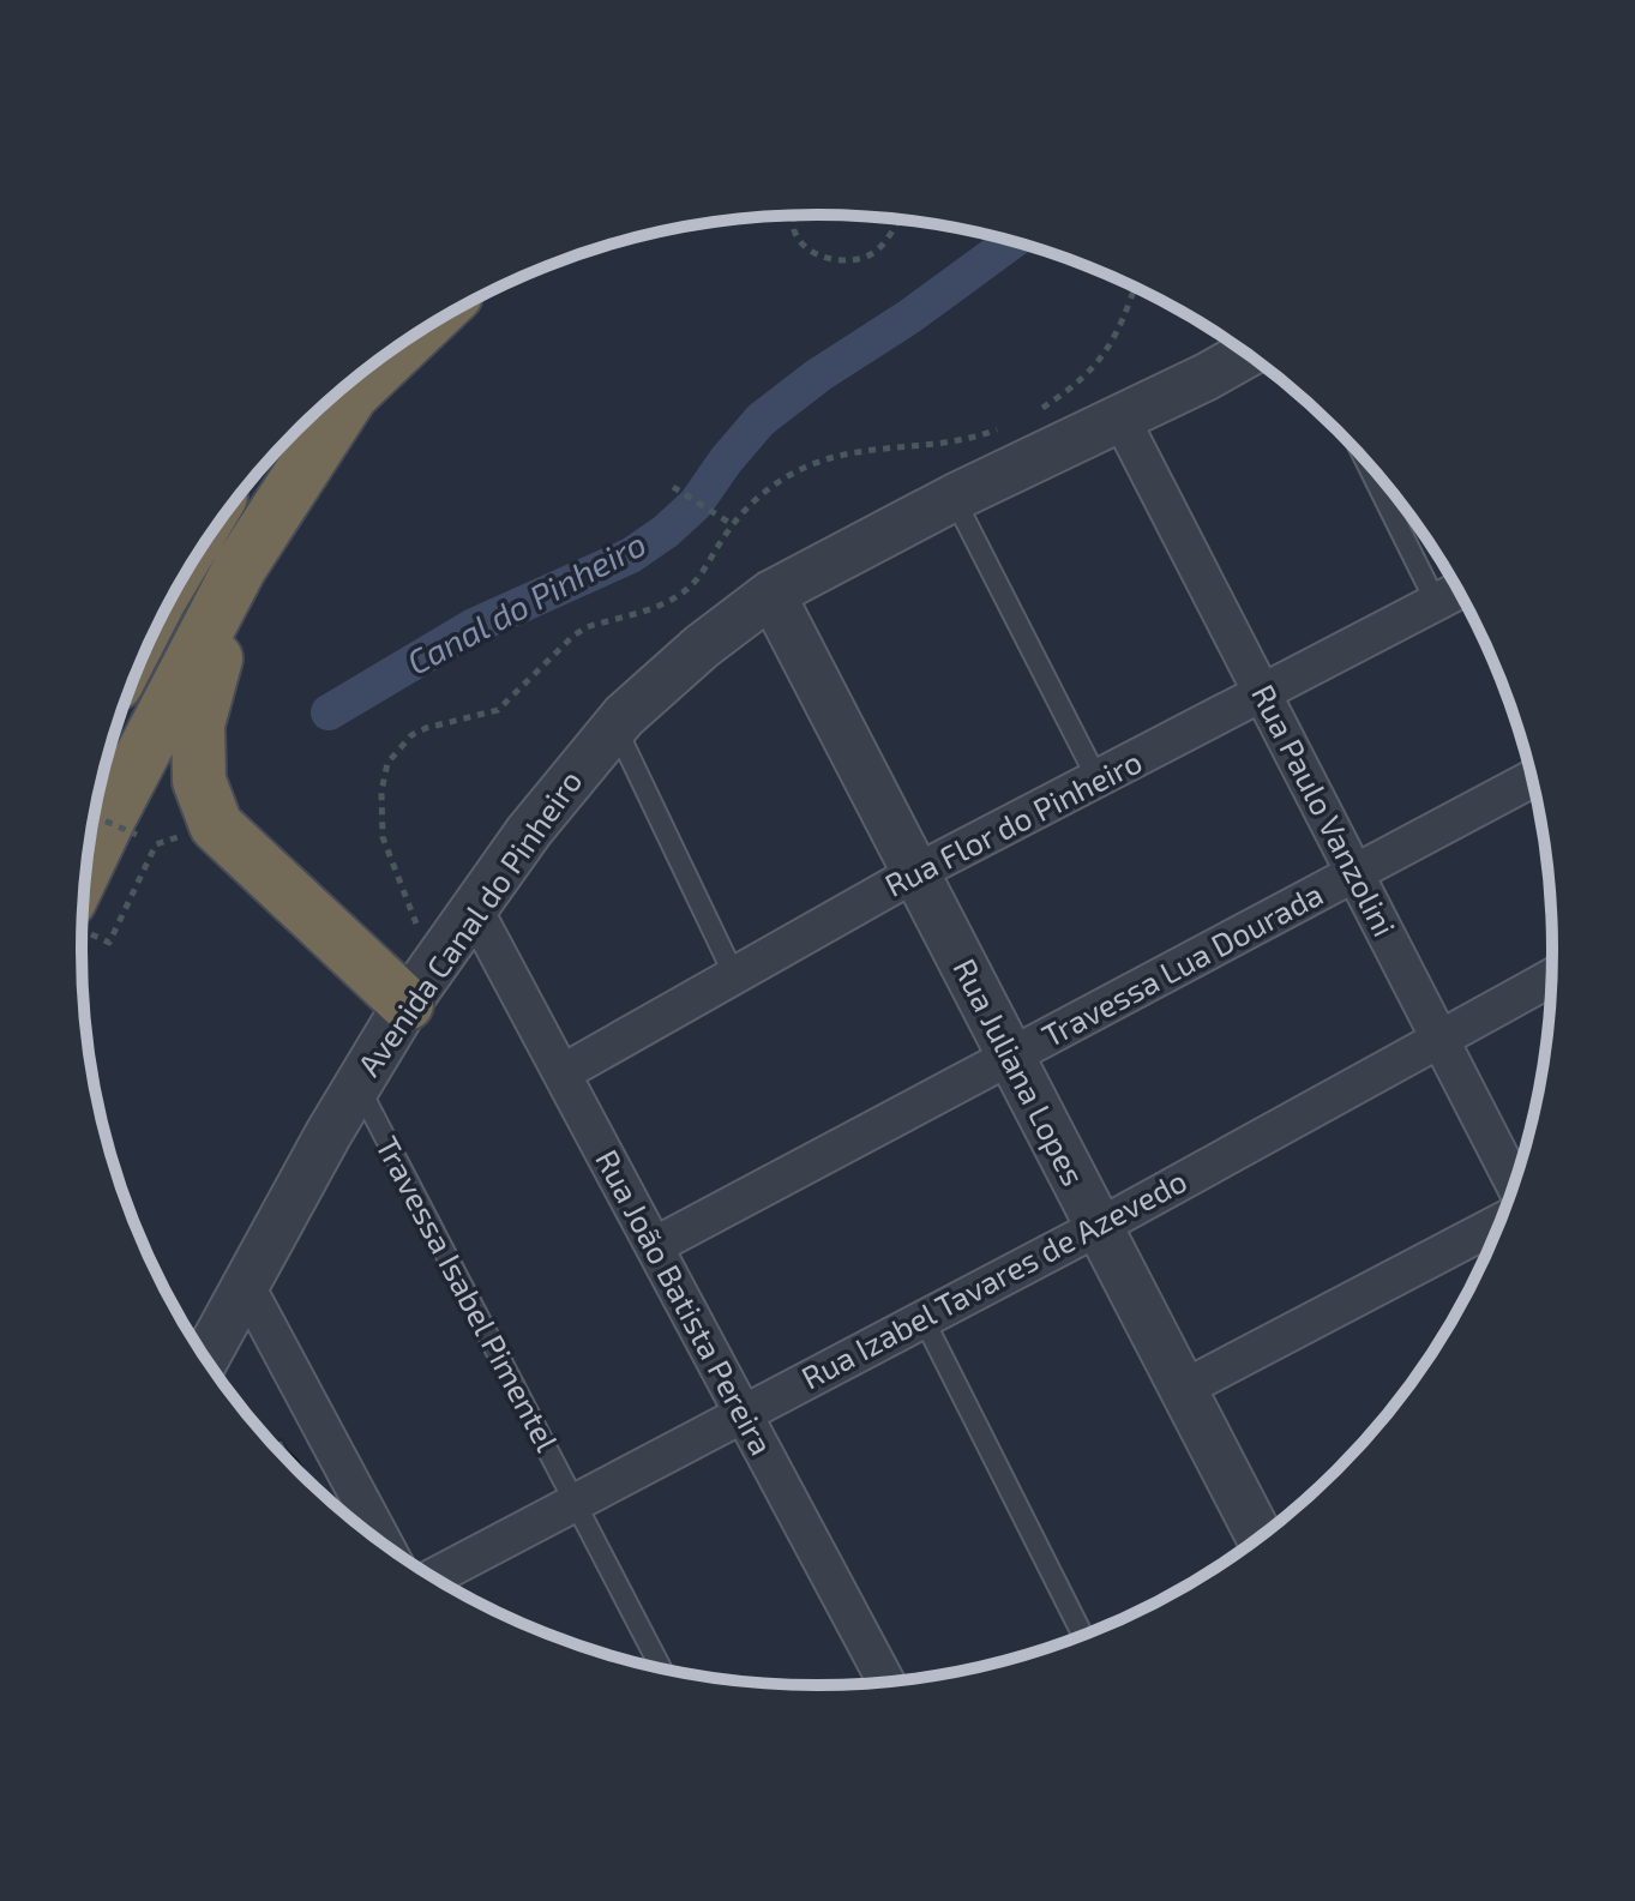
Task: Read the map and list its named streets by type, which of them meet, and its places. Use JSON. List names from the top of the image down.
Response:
{
  "streets": {
    "street": [
      "Rua Paulo Vanzolini",
      "Rua Flor do Pinheiro",
      "Avenida Canal do Pinheiro",
      "Travessa Lua Dourada",
      "Rua Juliana Lopes",
      "Rua Izabel Tavares de Azevedo",
      "Rua João Batista Pereira"
    ],
    "lane": ["Travessa Isabel Pimentel"]
  },
  "crossings": [
    ["Rua Paulo Vanzolini", "Rua Flor do Pinheiro"],
    ["Rua Paulo Vanzolini", "Avenida Canal do Pinheiro"],
    ["Rua Paulo Vanzolini", "Travessa Lua Dourada"],
    ["Rua Paulo Vanzolini", "Rua Izabel Tavares de Azevedo"],
    ["Rua Flor do Pinheiro", "Rua Juliana Lopes"],
    ["Rua Flor do Pinheiro", "Rua João Batista Pereira"],
    ["Avenida Canal do Pinheiro", "Rua Juliana Lopes"],
    ["Avenida Canal do Pinheiro", "Travessa Isabel Pimentel"],
    ["Avenida Canal do Pinheiro", "Rua João Batista Pereira"],
    ["Travessa Lua Dourada", "Rua Juliana Lopes"],
    ["Travessa Lua Dourada", "Rua João Batista Pereira"],
    ["Rua Juliana Lopes", "Rua Izabel Tavares de Azevedo"],
    ["Rua Izabel Tavares de Azevedo", "Travessa Isabel Pimentel"],
    ["Rua Izabel Tavares de Azevedo", "Rua João Batista Pereira"]
  ],
  "water": ["Canal do Pinheiro"]
}
